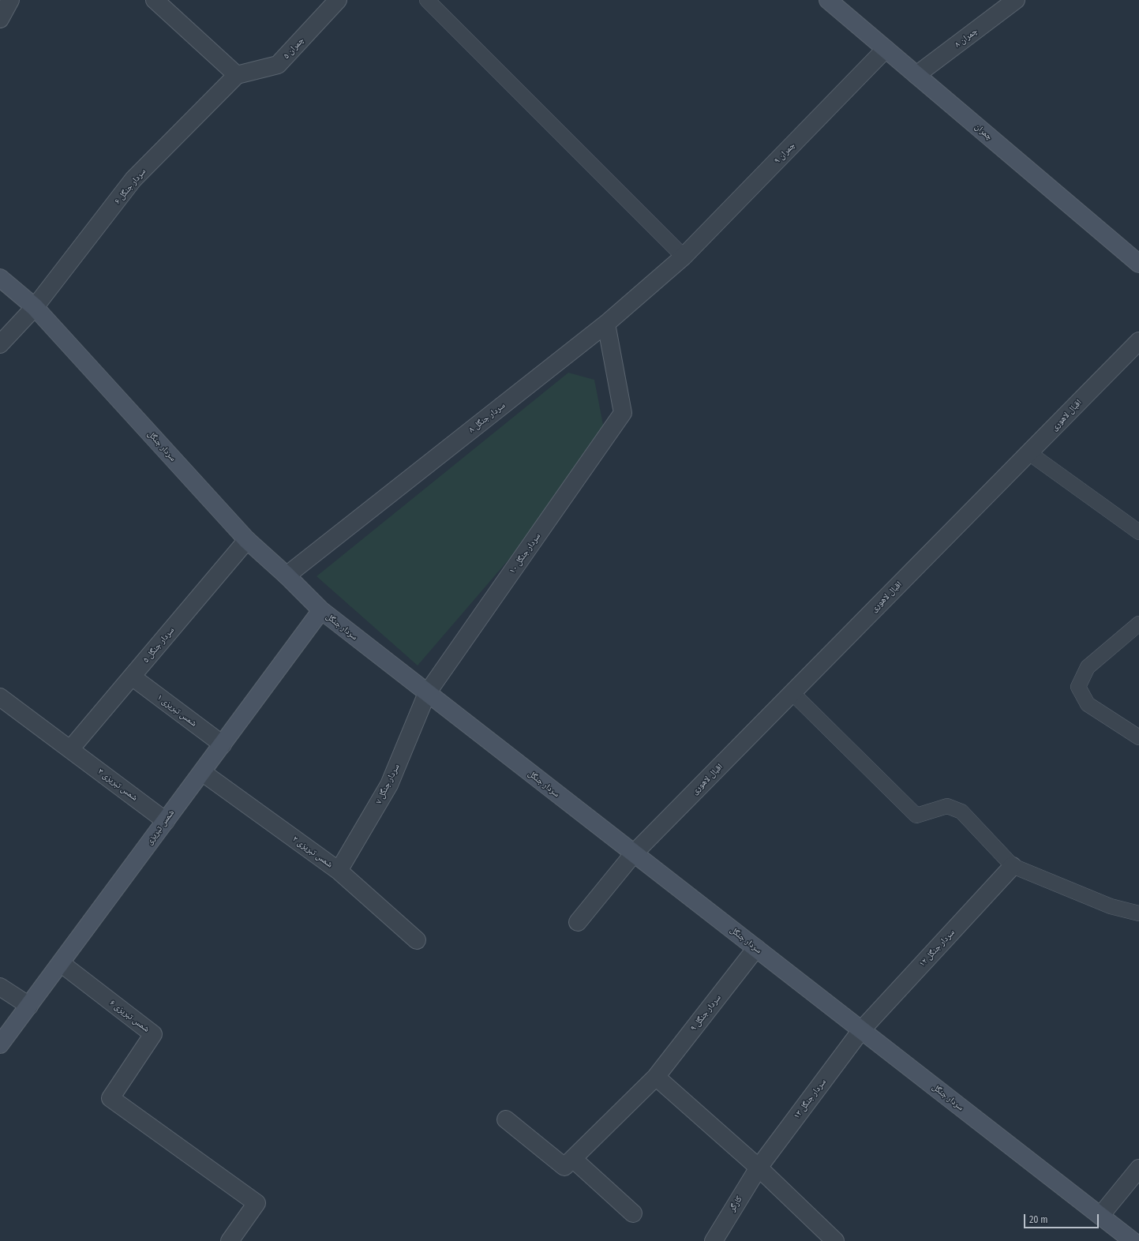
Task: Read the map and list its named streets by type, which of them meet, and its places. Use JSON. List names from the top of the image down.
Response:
{
  "streets": {
    "street": [
      "چمران ۸",
      "چمران ۵",
      "چمران",
      "چمران ۹",
      "سردار جنگل ۶",
      "اقبال لاهوری",
      "سردار جنگل ۸",
      "سردار جنگل",
      "سردار جنگل ۱۰",
      "سردار جنگل ۵",
      "شمس تبریزی ۱",
      "سردار جنگل ۷",
      "شمس تبریزی ۳",
      "شمس تبریزی",
      "شمس تبریزی ۲",
      "سردار جنگل ۱۲",
      "سردار جنگل ۹",
      "شمس تبریزی ۶",
      "سردار جنگل ۱۳",
      "کارگر"
    ]
  },
  "crossings": [
    ["چمران ۸", "چمران"],
    ["چمران ۵", "سردار جنگل ۶"],
    ["چمران", "چمران ۹"],
    ["چمران ۹", "سردار جنگل ۸"],
    ["سردار جنگل ۶", "سردار جنگل"],
    ["اقبال لاهوری", "سردار جنگل"],
    ["سردار جنگل ۸", "سردار جنگل"],
    ["سردار جنگل ۸", "سردار جنگل ۱۰"],
    ["سردار جنگل", "سردار جنگل ۱۰"],
    ["سردار جنگل", "سردار جنگل ۵"],
    ["سردار جنگل", "سردار جنگل ۷"],
    ["سردار جنگل", "شمس تبریزی"],
    ["سردار جنگل", "سردار جنگل ۱۲"],
    ["سردار جنگل", "سردار جنگل ۹"],
    ["سردار جنگل", "سردار جنگل ۱۳"],
    ["سردار جنگل ۱۰", "سردار جنگل ۷"],
    ["سردار جنگل ۵", "شمس تبریزی ۱"],
    ["سردار جنگل ۵", "شمس تبریزی ۳"],
    ["شمس تبریزی ۱", "شمس تبریزی"],
    ["سردار جنگل ۷", "شمس تبریزی ۲"],
    ["شمس تبریزی ۳", "شمس تبریزی"],
    ["شمس تبریزی", "شمس تبریزی ۲"],
    ["شمس تبریزی", "شمس تبریزی ۶"],
    ["سردار جنگل ۱۲", "سردار جنگل ۱۳"],
    ["سردار جنگل ۱۳", "کارگر"]
  ],
  "scale_bar": "20 m"
}
